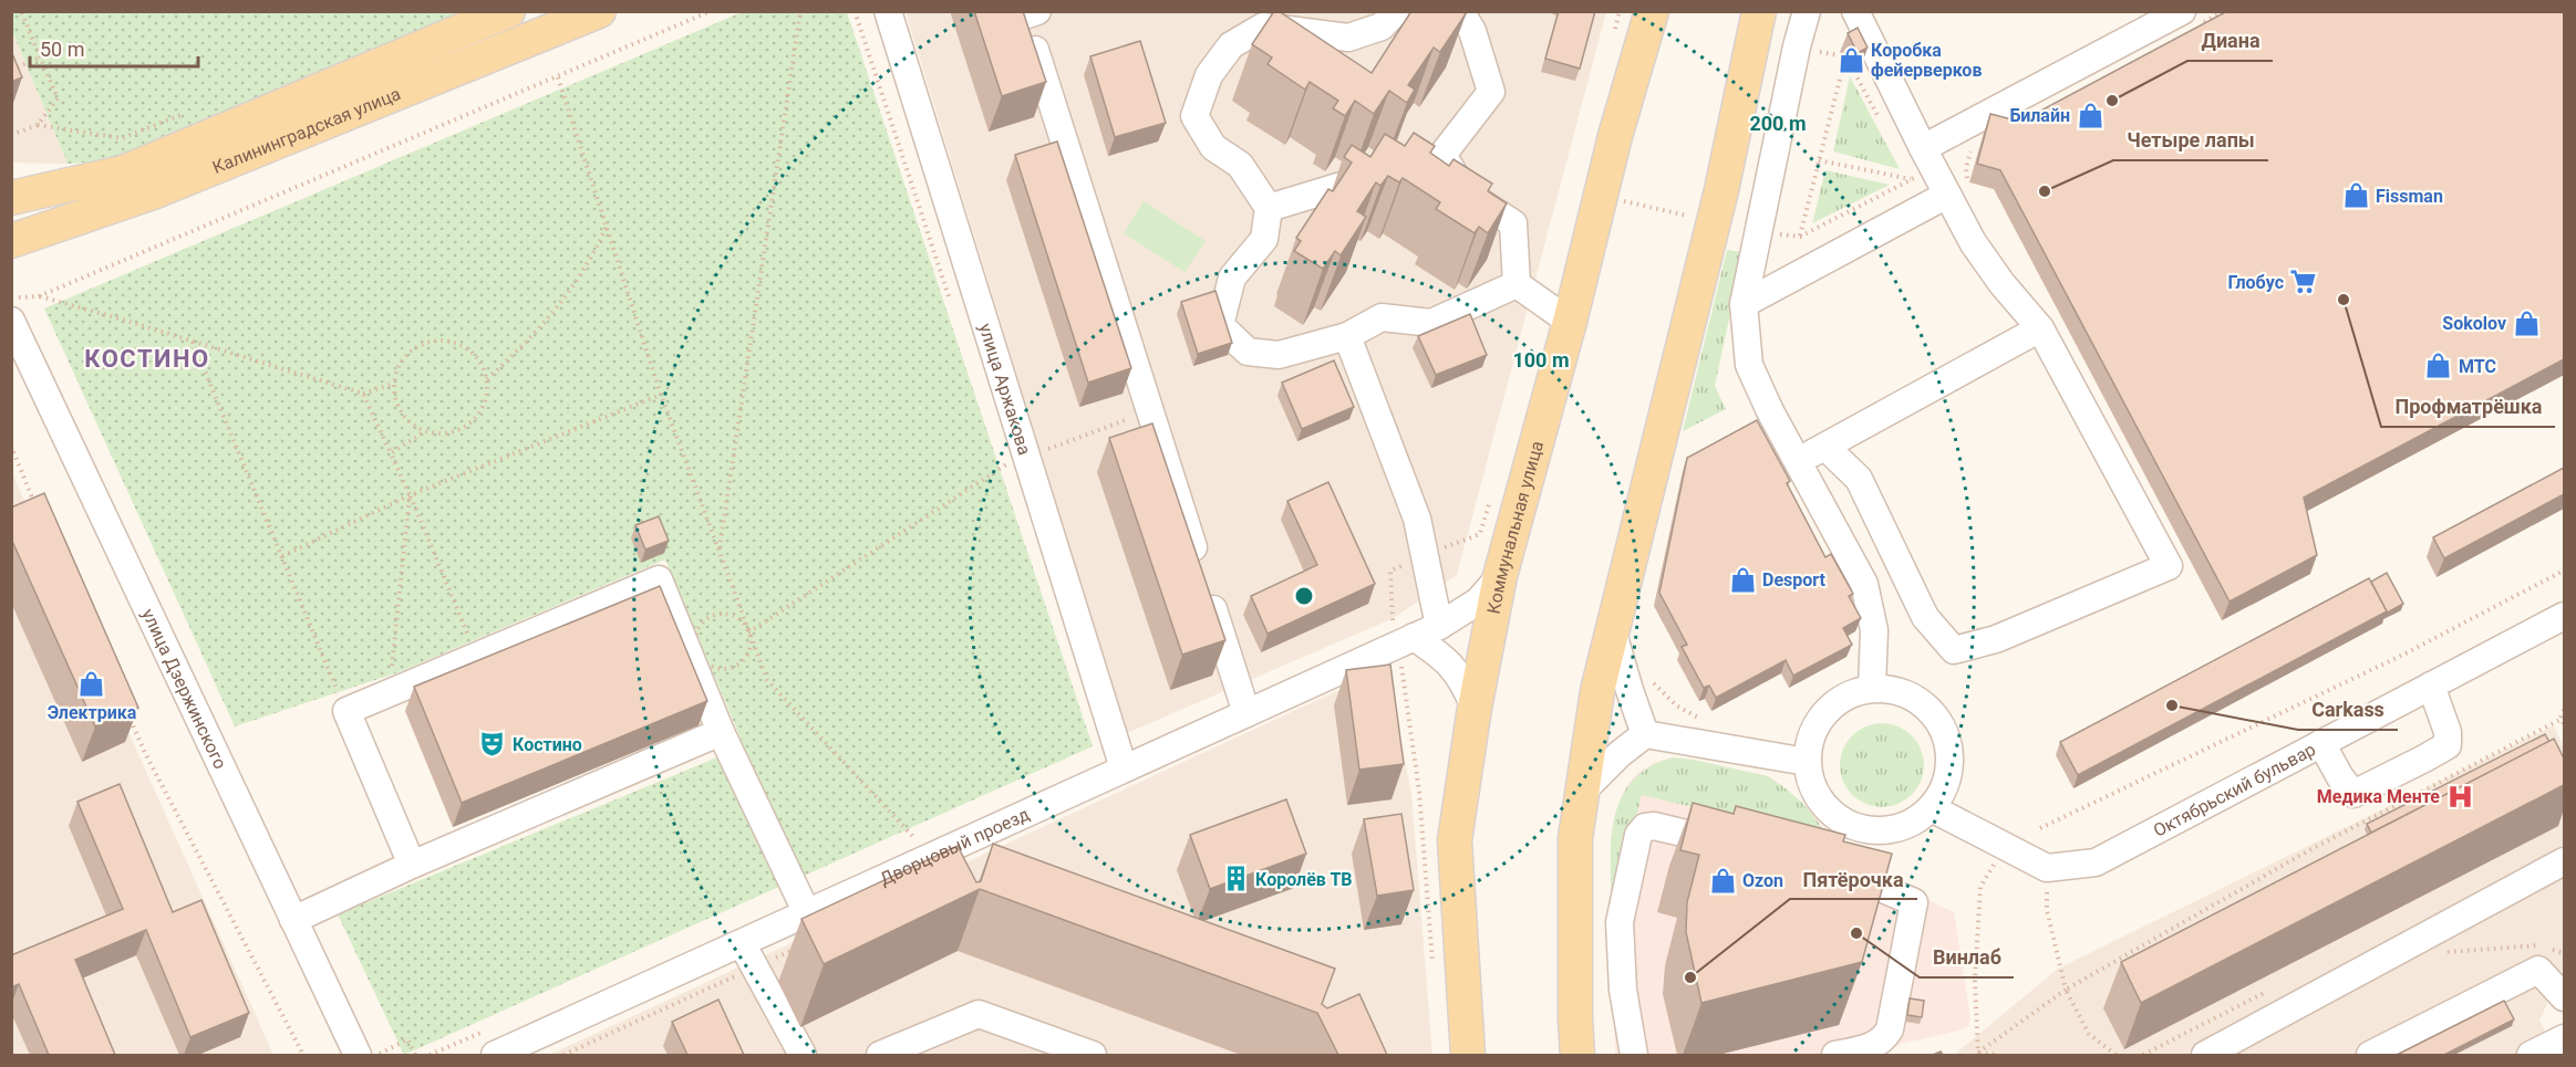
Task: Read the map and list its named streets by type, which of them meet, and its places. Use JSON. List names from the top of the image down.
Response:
{
  "streets": {
    "main road": ["Калининградская улица", "Коммунальная улица"],
    "street": [
      "улица Аржакова",
      "улица Дзержинского",
      "Октябрьский бульвар",
      "Дворцовый проезд"
    ]
  },
  "crossings": [
    ["улица Аржакова", "Дворцовый проезд"],
    ["Коммунальная улица", "Дворцовый проезд"]
  ],
  "districts": ["КОСТИНО"],
  "places": {
    "shop": [
      "Коробка фейерверков",
      "Билайн",
      "Fissman",
      "Sokolov",
      "МТС",
      "Desport",
      "Электрика",
      "Ozon"
    ],
    "other": [
      "Диана",
      "Четыре лапы",
      "Профматрёшка",
      "Carkass",
      "Винлаб",
      "Пятёрочка"
    ],
    "supermarket": ["Глобус"],
    "theatre": ["Костино"],
    "hospital": ["Медика Менте"],
    "building": ["Королёв ТВ"]
  },
  "scale_bar": "50 m",
  "rings": ["200 m", "100 m"]
}
